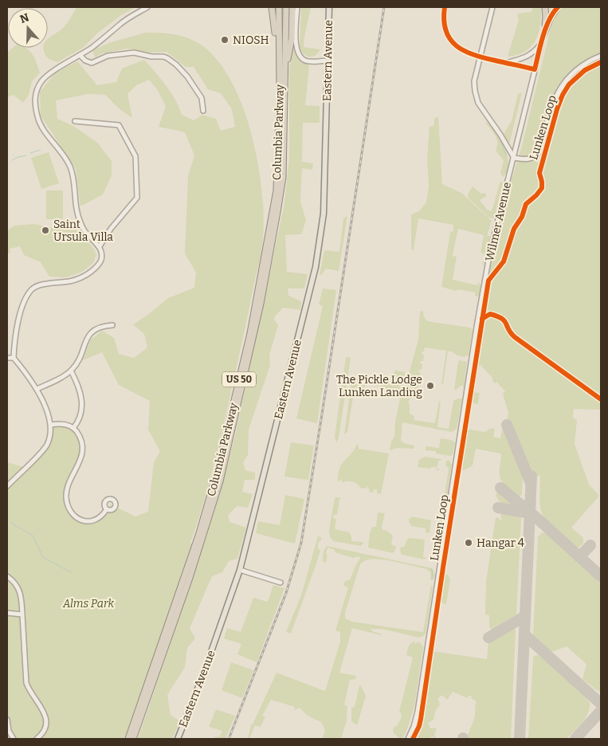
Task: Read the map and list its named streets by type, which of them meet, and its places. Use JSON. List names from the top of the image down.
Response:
{
  "streets": {
    "highway": ["Columbia Parkway", "US 50"],
    "main road": ["Eastern Avenue"],
    "street": ["Wilmer Avenue"],
    "cycle path": ["Lunken Loop"]
  },
  "parks": ["Alms Park"],
  "places": [
    "NIOSH",
    "Saint Ursula Villa",
    "The Pickle Lodge Lunken Landing",
    "Hangar 4"
  ],
  "north": "top"
}
